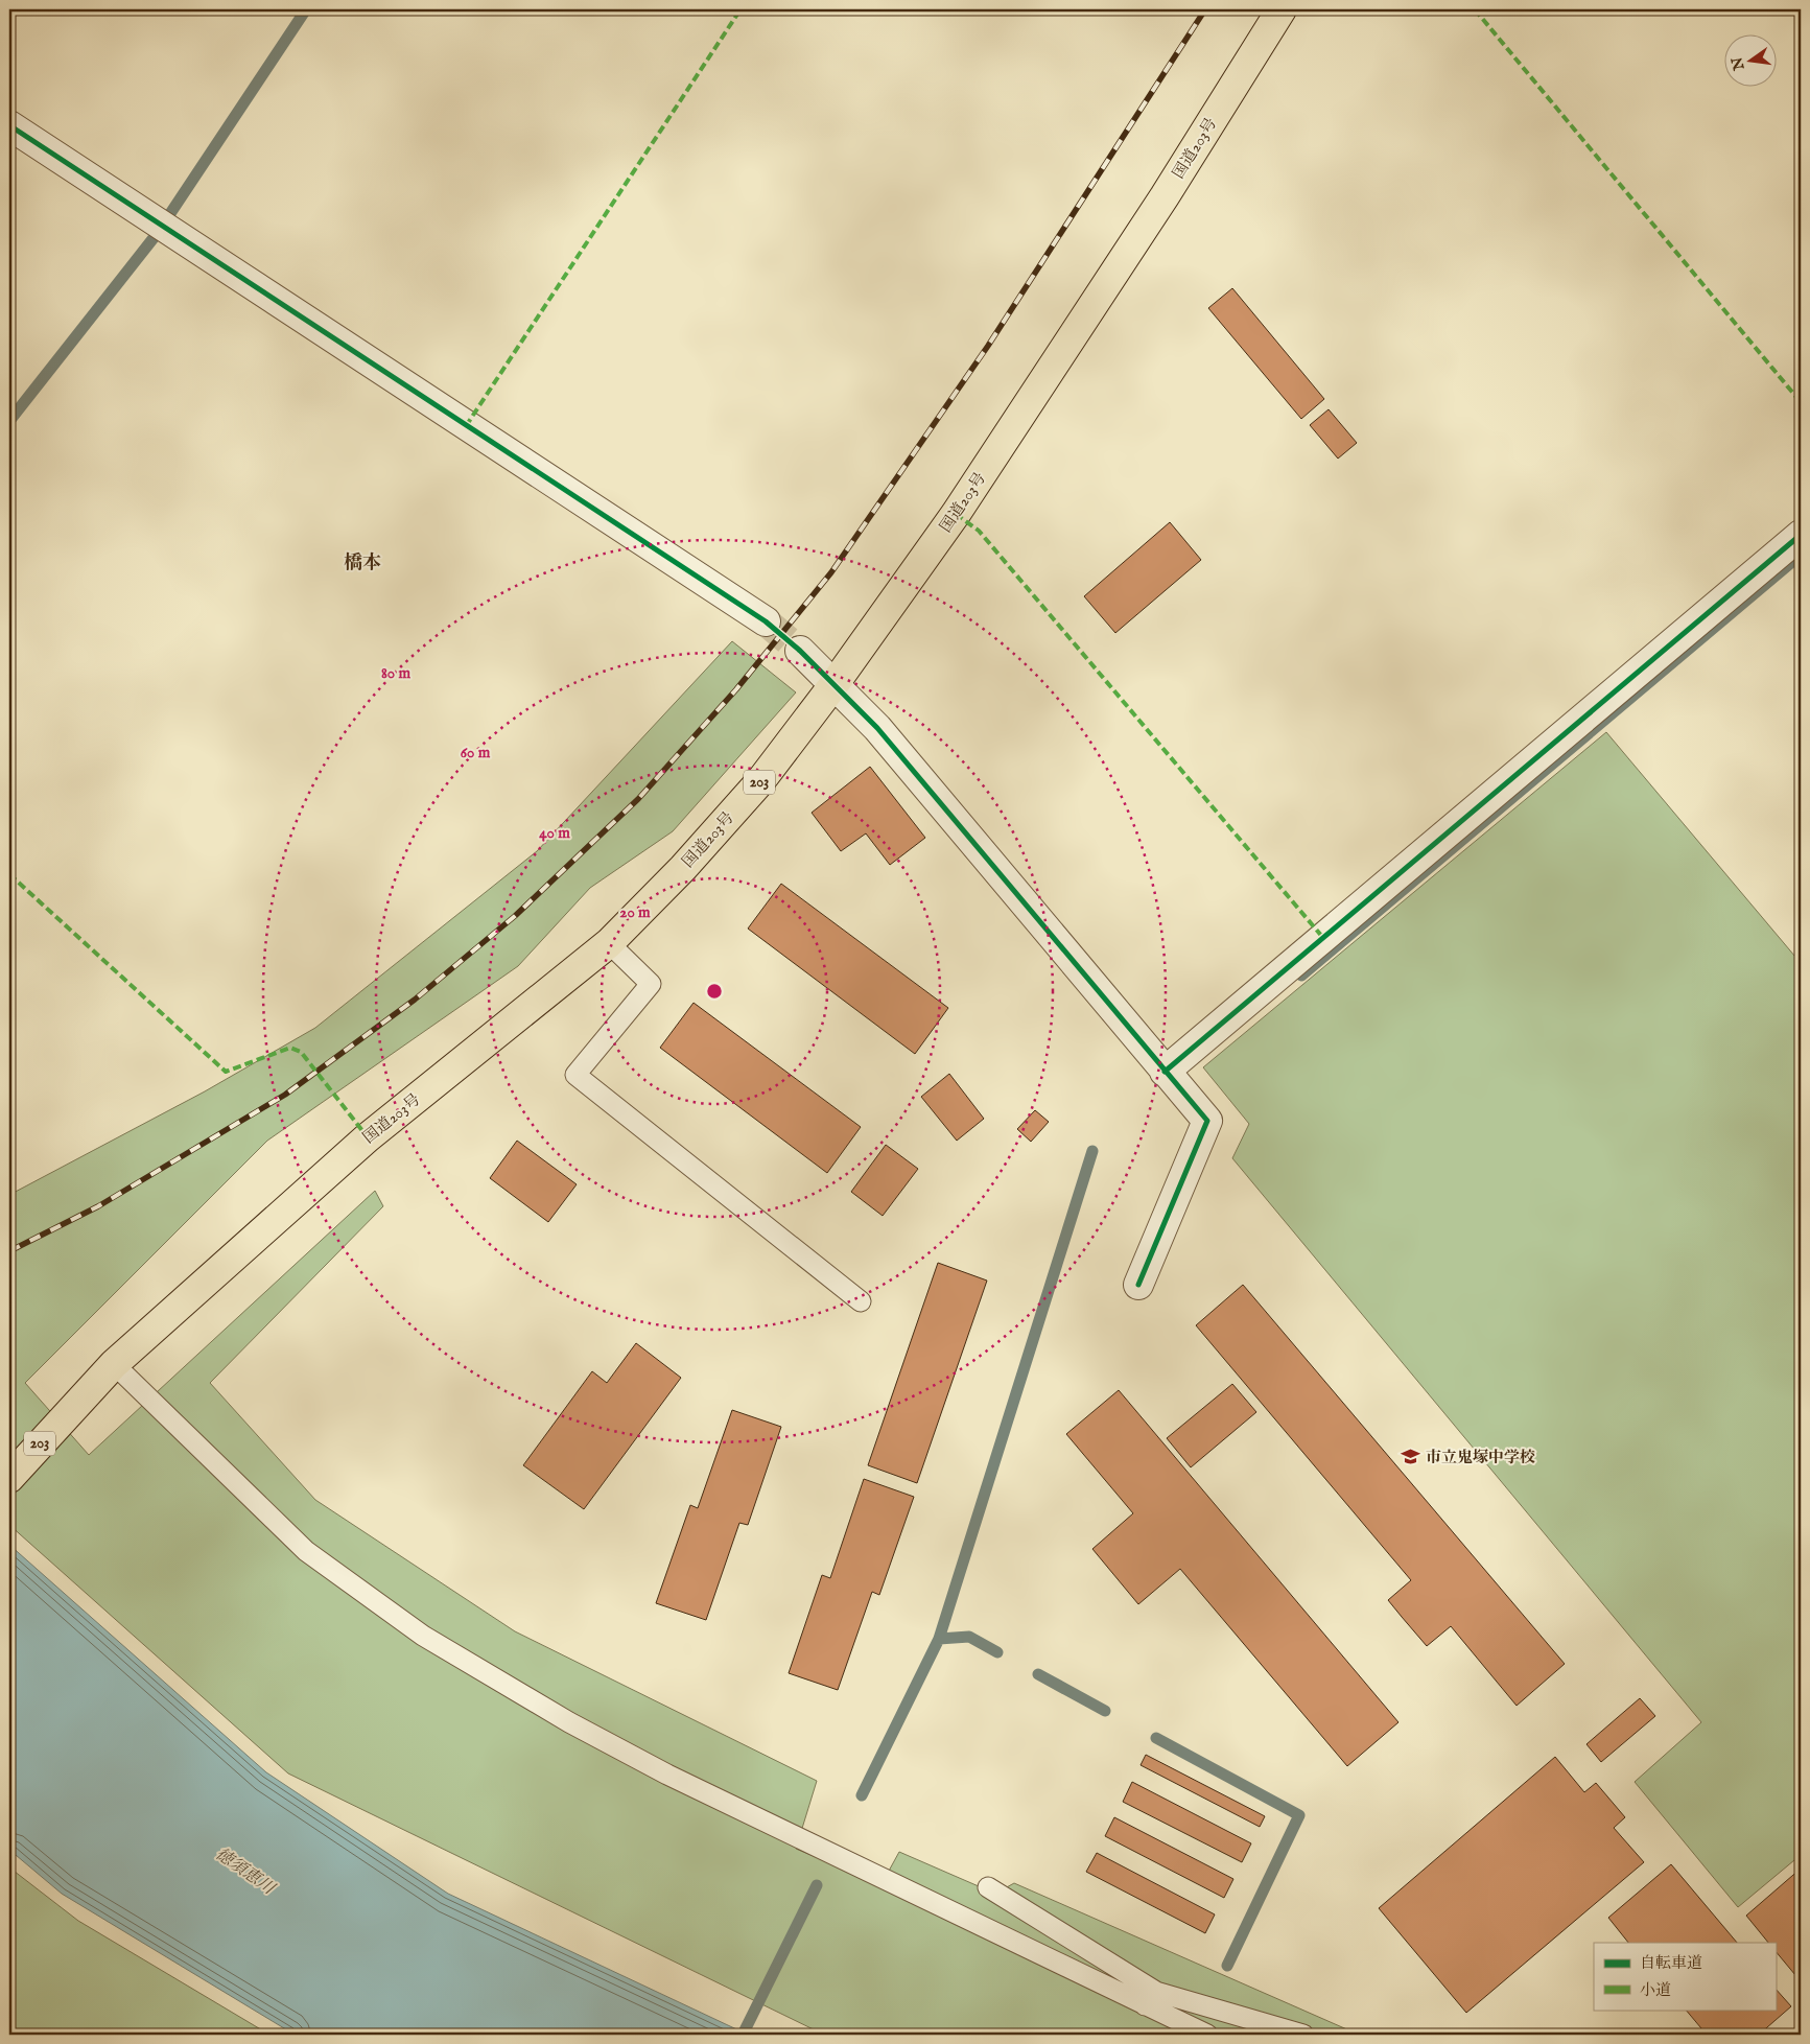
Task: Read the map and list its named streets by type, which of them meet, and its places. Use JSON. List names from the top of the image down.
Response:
{
  "streets": {
    "highway": ["国道203号", "203"]
  },
  "districts": ["橋本"],
  "water": ["徳須恵川"],
  "places": {
    "school or university": ["市立鬼塚中学校"]
  },
  "legend": ["自転車道", "小道"],
  "north": "left",
  "rings": [
    "80 m",
    "60 m",
    "40 m",
    "20 m"
  ]
}
